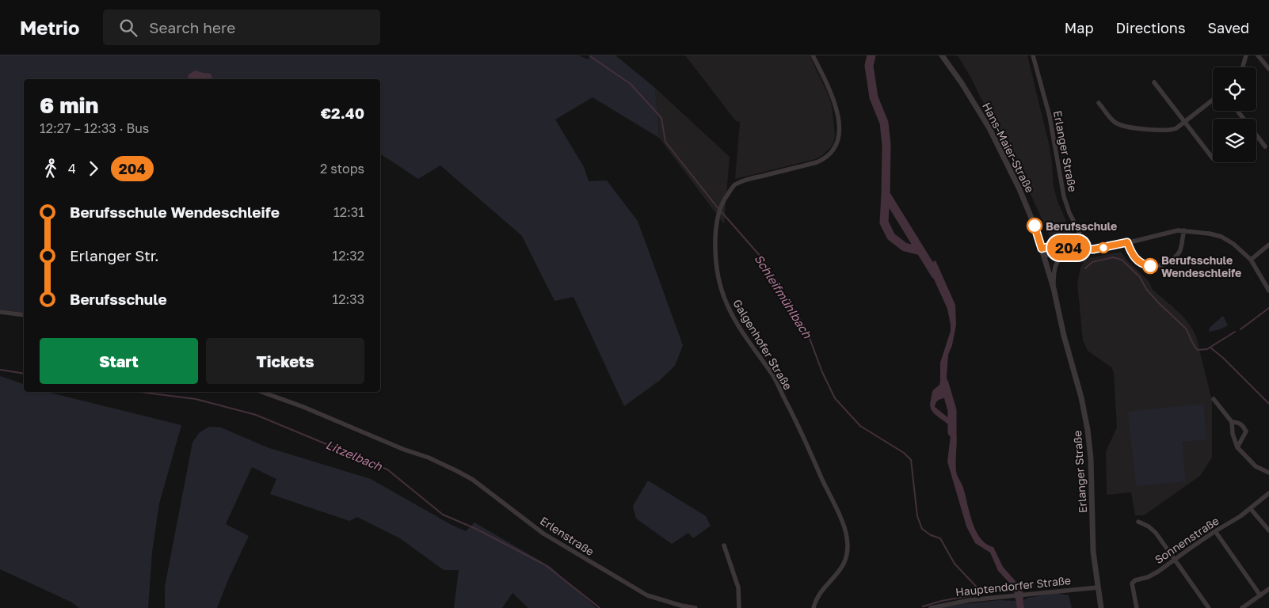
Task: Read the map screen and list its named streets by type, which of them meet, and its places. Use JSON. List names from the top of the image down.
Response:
{
  "streets": {
    "street": [
      "Hans-Maier-Straße",
      "Erlanger Straße",
      "Galgenhofer Straße",
      "Erlenstraße",
      "Sonnenstraße",
      "Hauptendorfer Straße"
    ]
  },
  "crossings": [
    ["Hans-Maier-Straße", "Erlanger Straße"],
    ["Erlanger Straße", "Hauptendorfer Straße"]
  ],
  "water": ["Schleifmühlbach", "Litzelbach"],
  "places": ["Berufsschule", "Berufsschule Wendeschleife"],
  "lines": ["bus line 204"],
  "page": {
    "header": "Metrio",
    "search": "Search here",
    "nav": ["Map", "Directions", "Saved"],
    "on_map": "204",
    "heading": ["6 min", "12:27 – 12:33 · Bus", "€2.40"],
    "legs": ["4", "204", "2 stops"],
    "list": [
      {
        "name": "Berufsschule Wendeschleife",
        "value": "12:31"
      },
      {
        "name": "Erlanger Str.",
        "value": "12:32"
      },
      {
        "name": "Berufsschule",
        "value": "12:33"
      }
    ],
    "buttons": ["Start", "Tickets"]
  }
}
